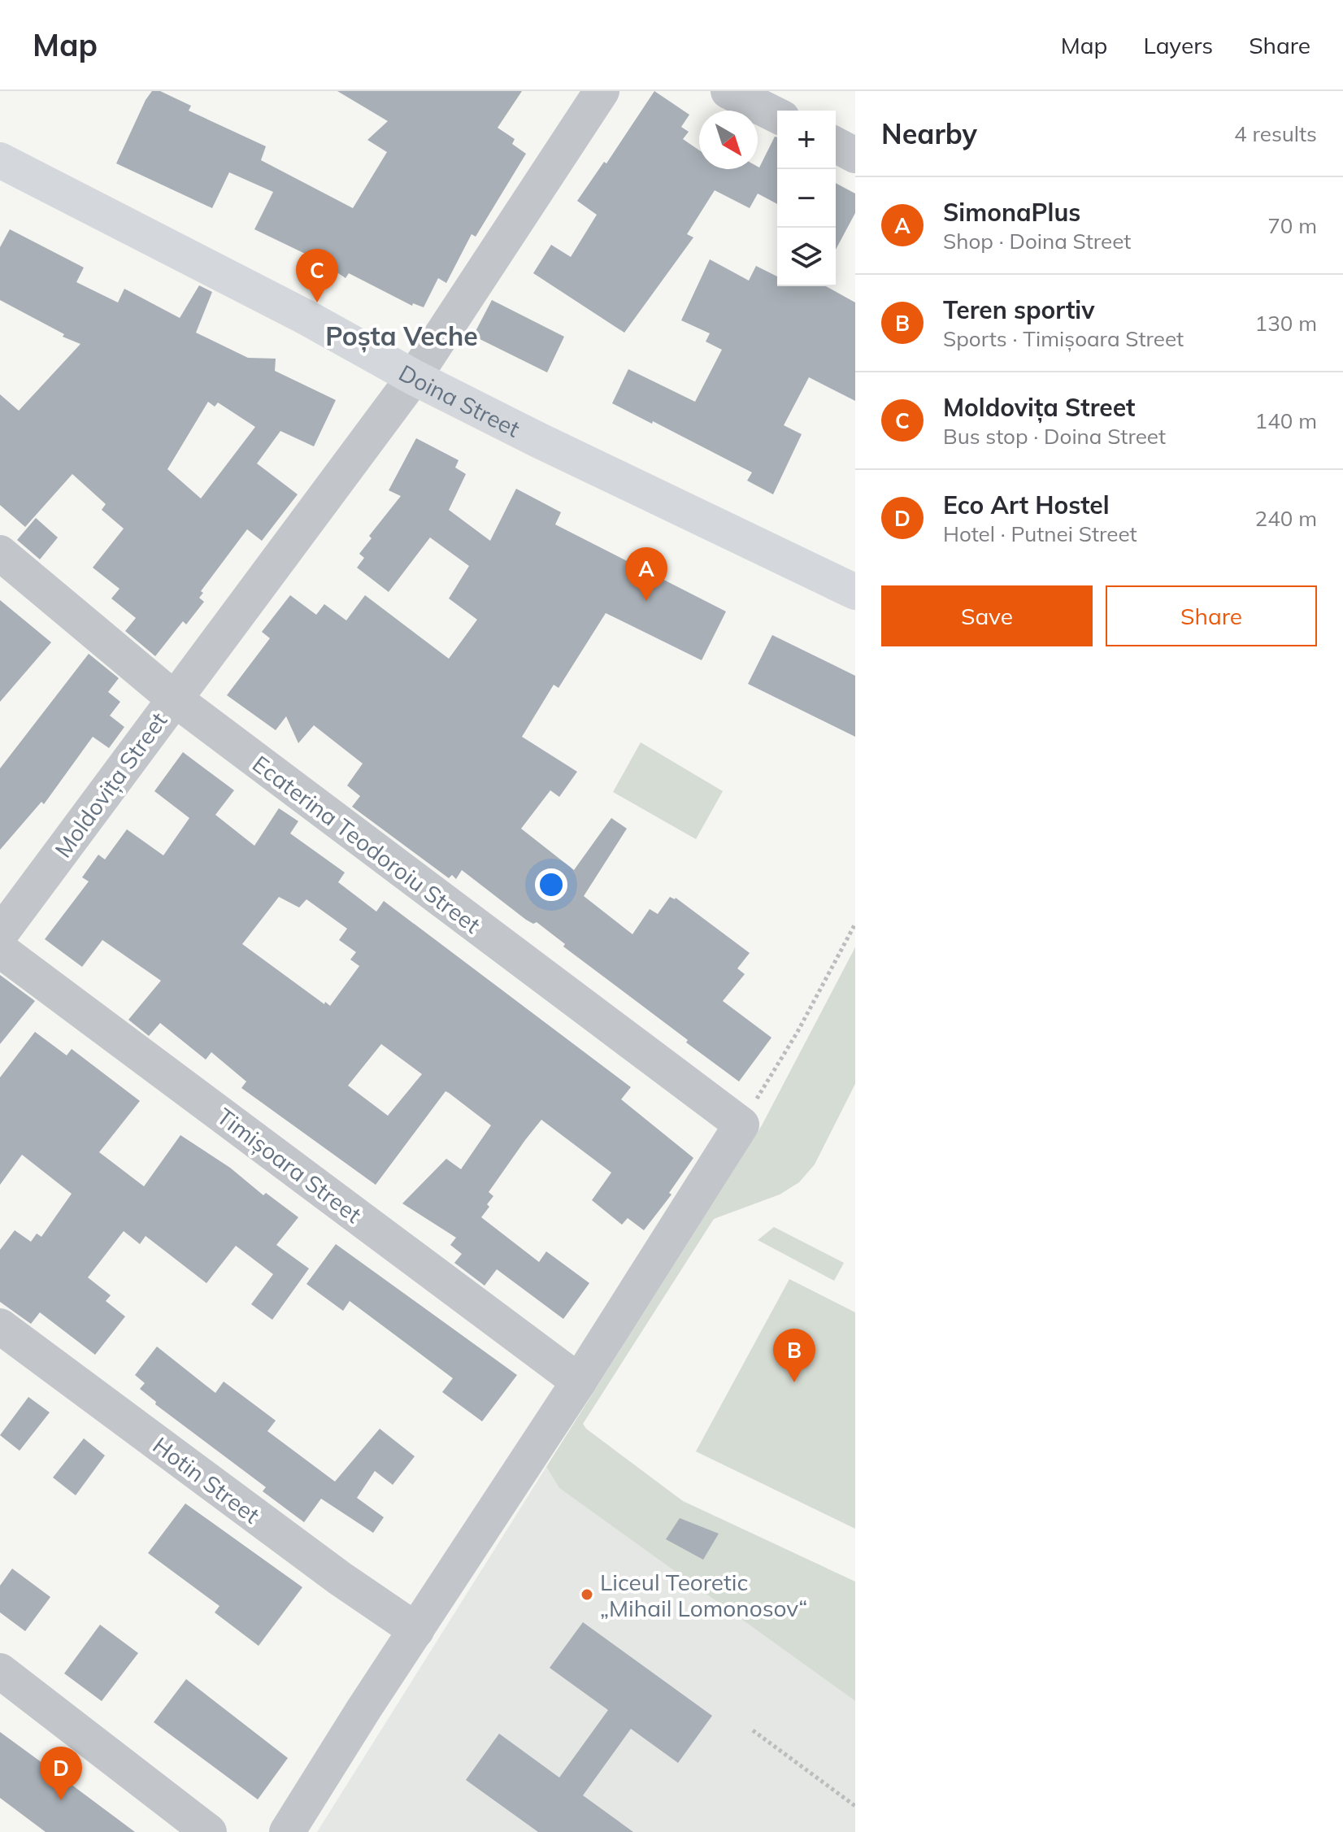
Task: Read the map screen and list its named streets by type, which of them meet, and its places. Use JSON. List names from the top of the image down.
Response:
{
  "streets": {
    "main road": ["Doina Street"],
    "street": [
      "Moldovița Street",
      "Ecaterina Teodoroiu Street",
      "Timișoara Street",
      "Hotin Street"
    ]
  },
  "crossings": [
    ["Doina Street", "Moldovița Street"],
    ["Moldovița Street", "Ecaterina Teodoroiu Street"]
  ],
  "districts": ["Poșta Veche"],
  "places": ["Liceul Teoretic „Mihail Lomonosov“"],
  "north": "bottom right",
  "page": {
    "header": "Map",
    "nav": ["Map", "Layers", "Share"],
    "heading": ["Nearby", "4 results"],
    "map_buttons": ["+", "−"],
    "list": [
      {
        "mark": "A",
        "name": "SimonaPlus",
        "note": "Shop · Doina Street",
        "value": "70 m"
      },
      {
        "mark": "B",
        "name": "Teren sportiv",
        "note": "Sports · Timișoara Street",
        "value": "130 m"
      },
      {
        "mark": "C",
        "name": "Moldovița Street",
        "note": "Bus stop · Doina Street",
        "value": "140 m"
      },
      {
        "mark": "D",
        "name": "Eco Art Hostel",
        "note": "Hotel · Putnei Street",
        "value": "240 m"
      }
    ],
    "pins": [
      "C",
      "A",
      "B",
      "D"
    ],
    "buttons": ["Save", "Share"]
  }
}
